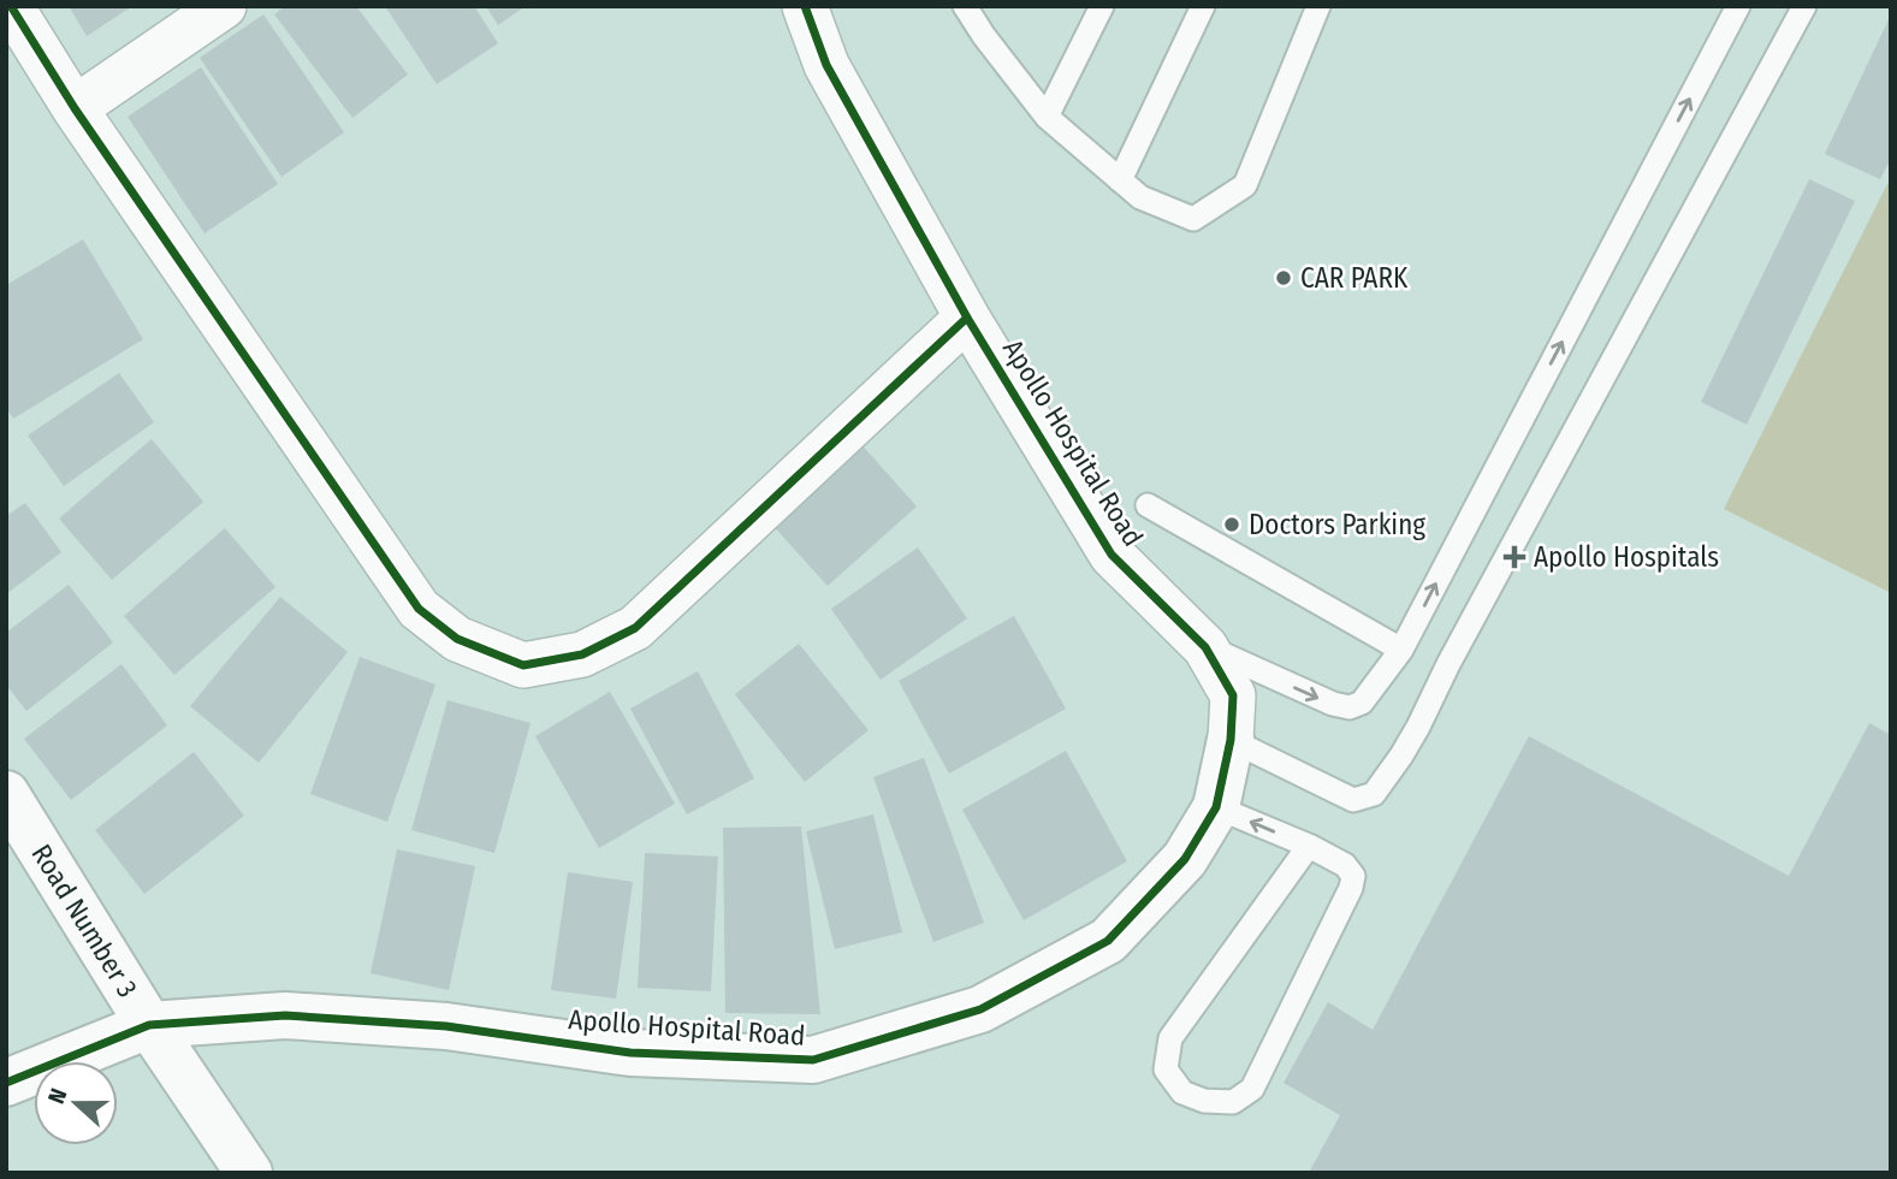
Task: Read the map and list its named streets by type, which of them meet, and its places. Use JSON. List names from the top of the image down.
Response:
{
  "streets": {
    "street": ["Apollo Hospital Road", "Road Number 3"]
  },
  "crossings": [
    ["Apollo Hospital Road", "Road Number 3"]
  ],
  "places": {
    "other": ["CAR PARK", "Doctors Parking"],
    "health": ["Apollo Hospitals"]
  },
  "north": "left"
}
